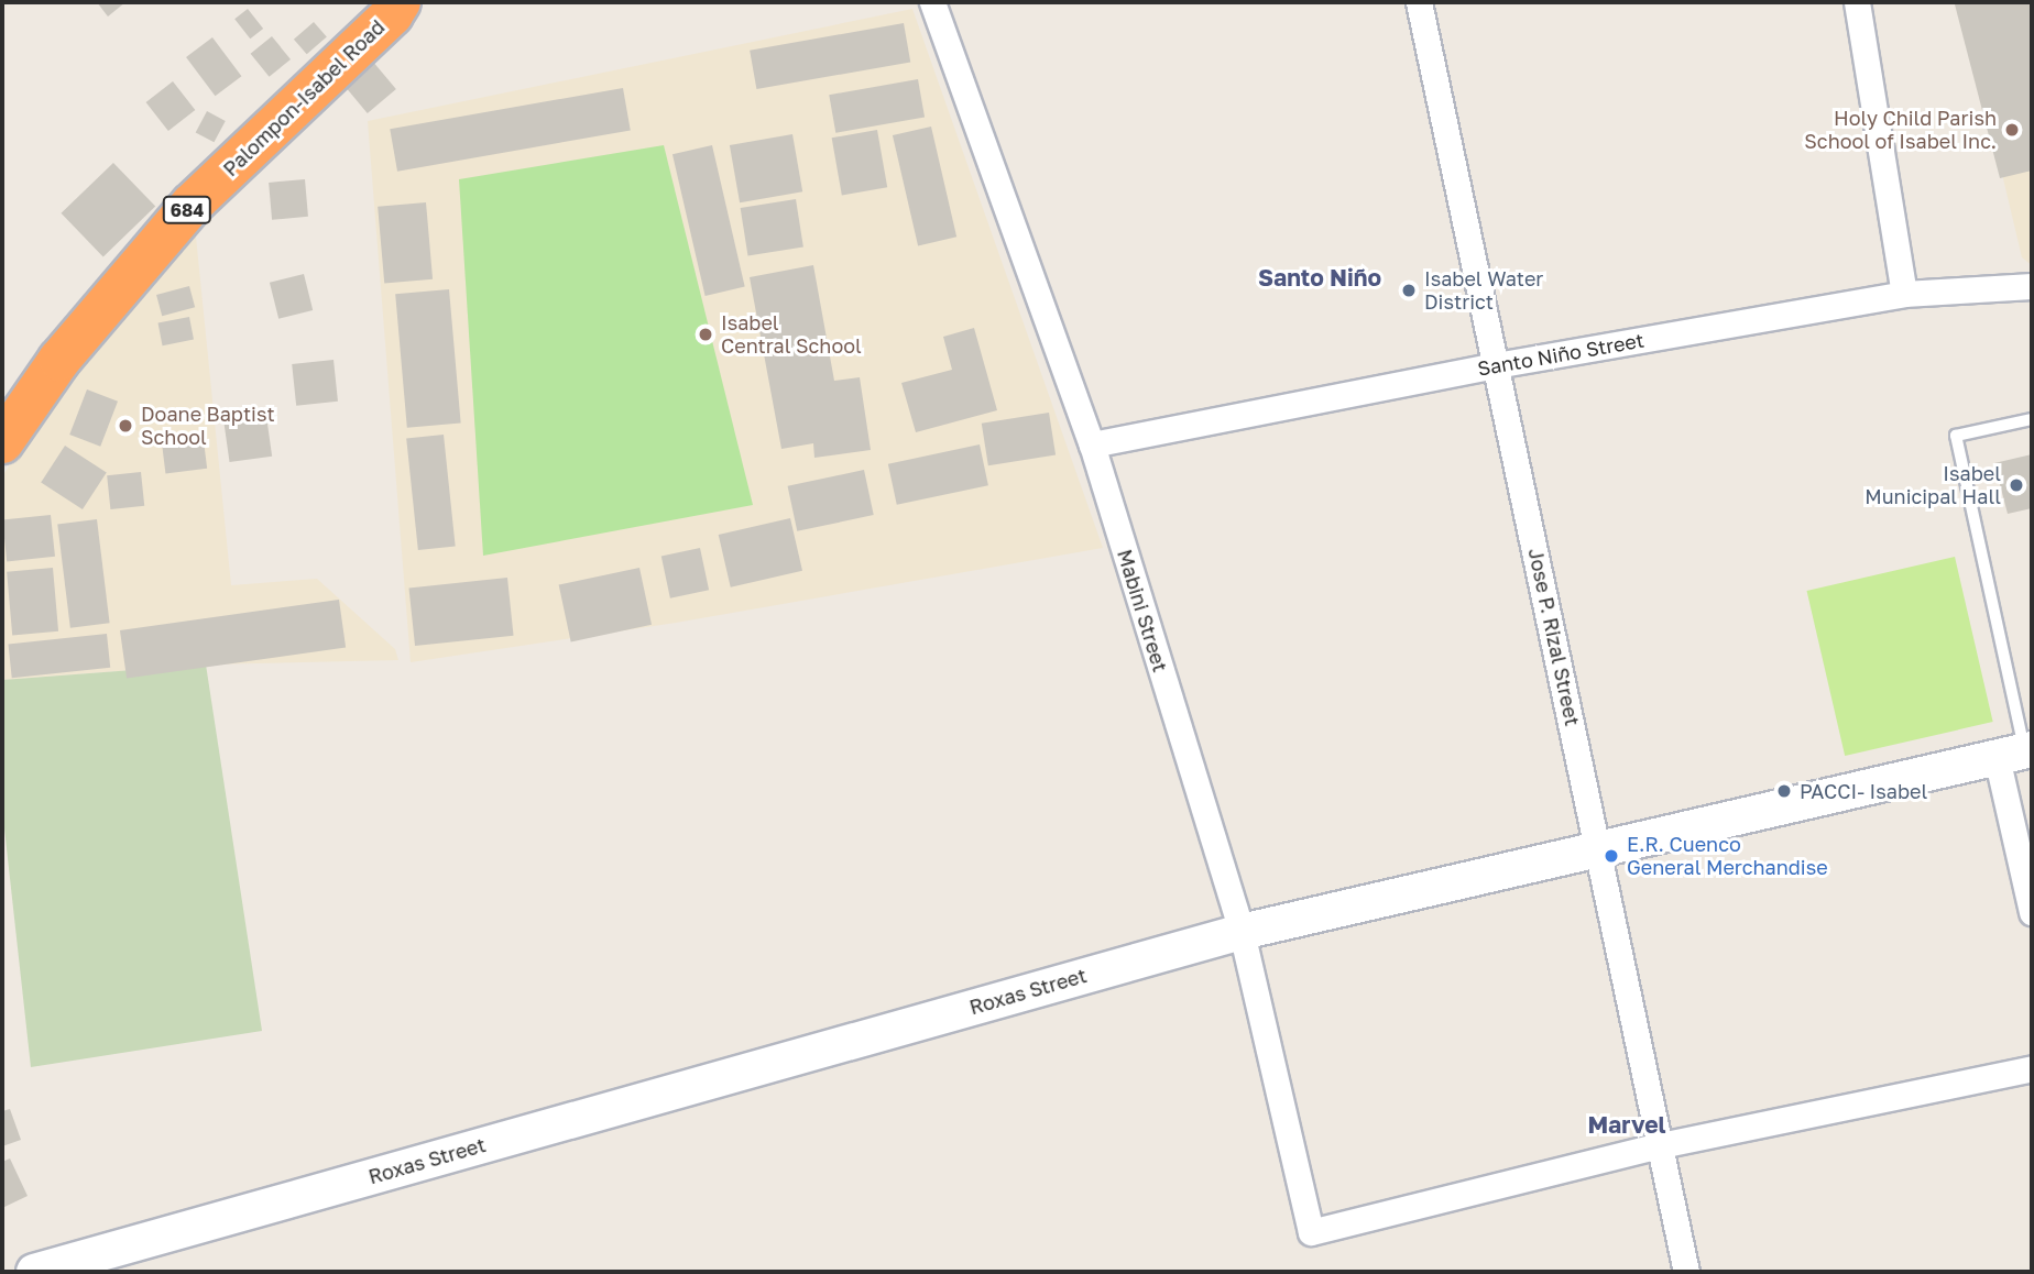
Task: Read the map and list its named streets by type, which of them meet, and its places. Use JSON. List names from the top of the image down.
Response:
{
  "streets": {
    "highway": ["Palompon-Isabel Road", "684"],
    "street": [
      "Santo Niño Street",
      "Mabini Street",
      "Jose P. Rizal Street",
      "Roxas Street"
    ]
  },
  "crossings": [
    ["Santo Niño Street", "Mabini Street"],
    ["Santo Niño Street", "Jose P. Rizal Street"],
    ["Mabini Street", "Jose P. Rizal Street"],
    ["Mabini Street", "Roxas Street"],
    ["Jose P. Rizal Street", "Roxas Street"]
  ],
  "districts": ["Santo Niño", "Marvel"],
  "places": [
    "Holy Child Parish School of Isabel Inc.",
    "Isabel Water District",
    "Isabel Central School",
    "Doane Baptist School",
    "Isabel Municipal Hall",
    "PACCI- Isabel",
    "E.R. Cuenco General Merchandise"
  ]
}
